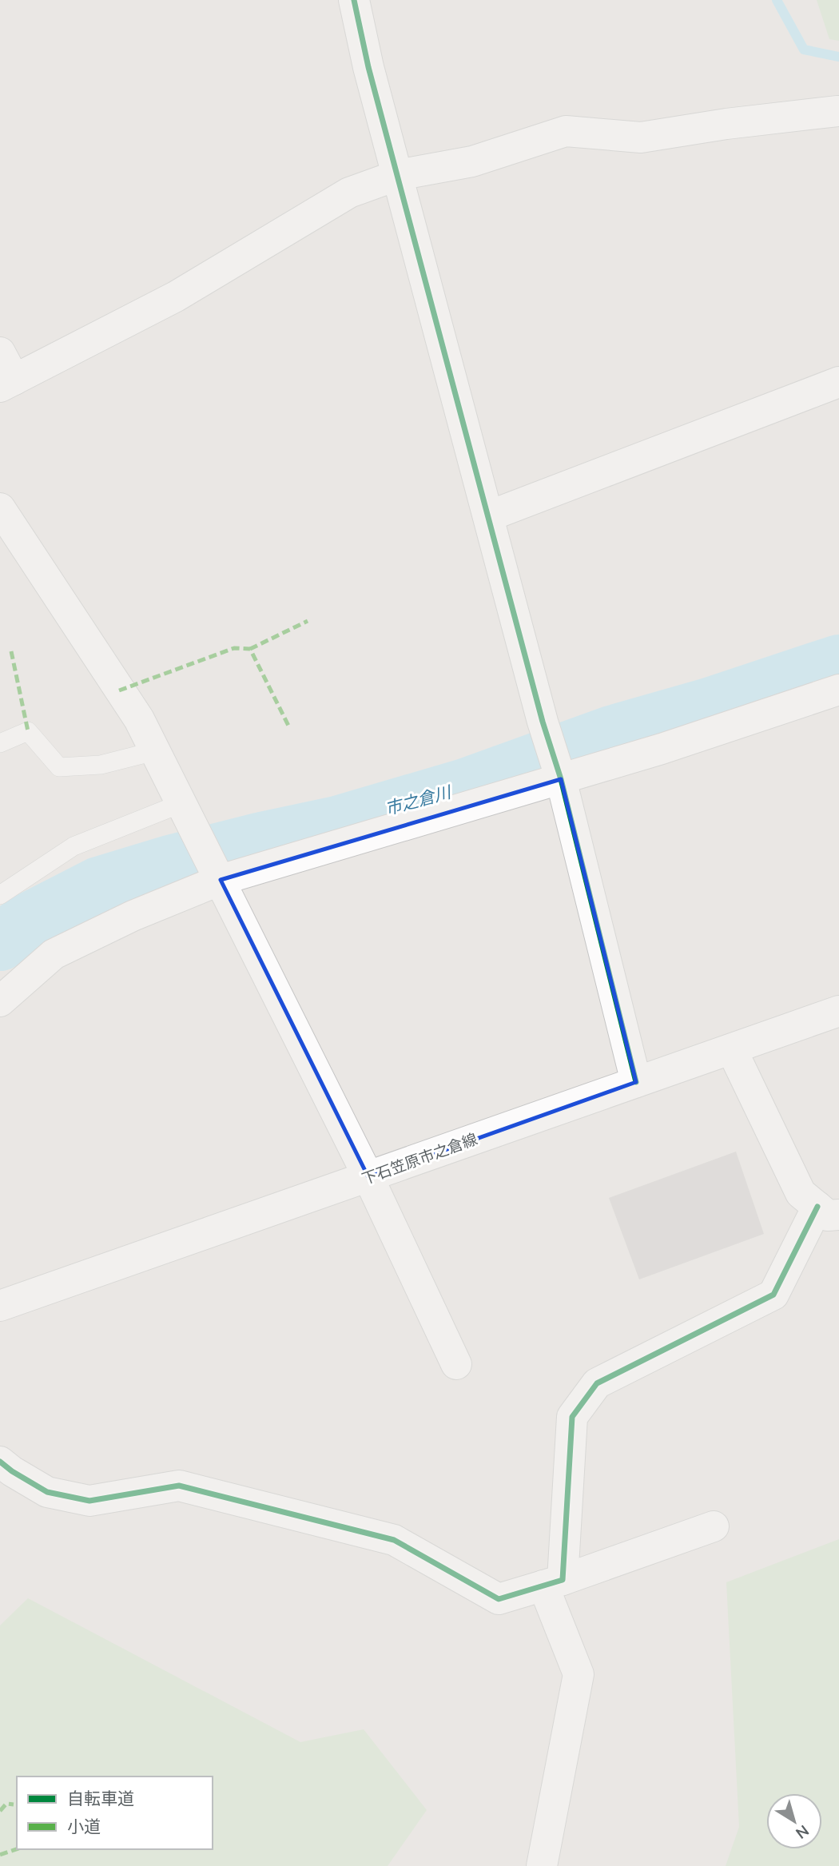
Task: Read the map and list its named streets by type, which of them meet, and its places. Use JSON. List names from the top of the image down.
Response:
{
  "streets": {
    "street": ["下石笠原市之倉線"]
  },
  "water": ["市之倉川"],
  "legend": ["自転車道", "小道"],
  "north": "bottom right"
}
